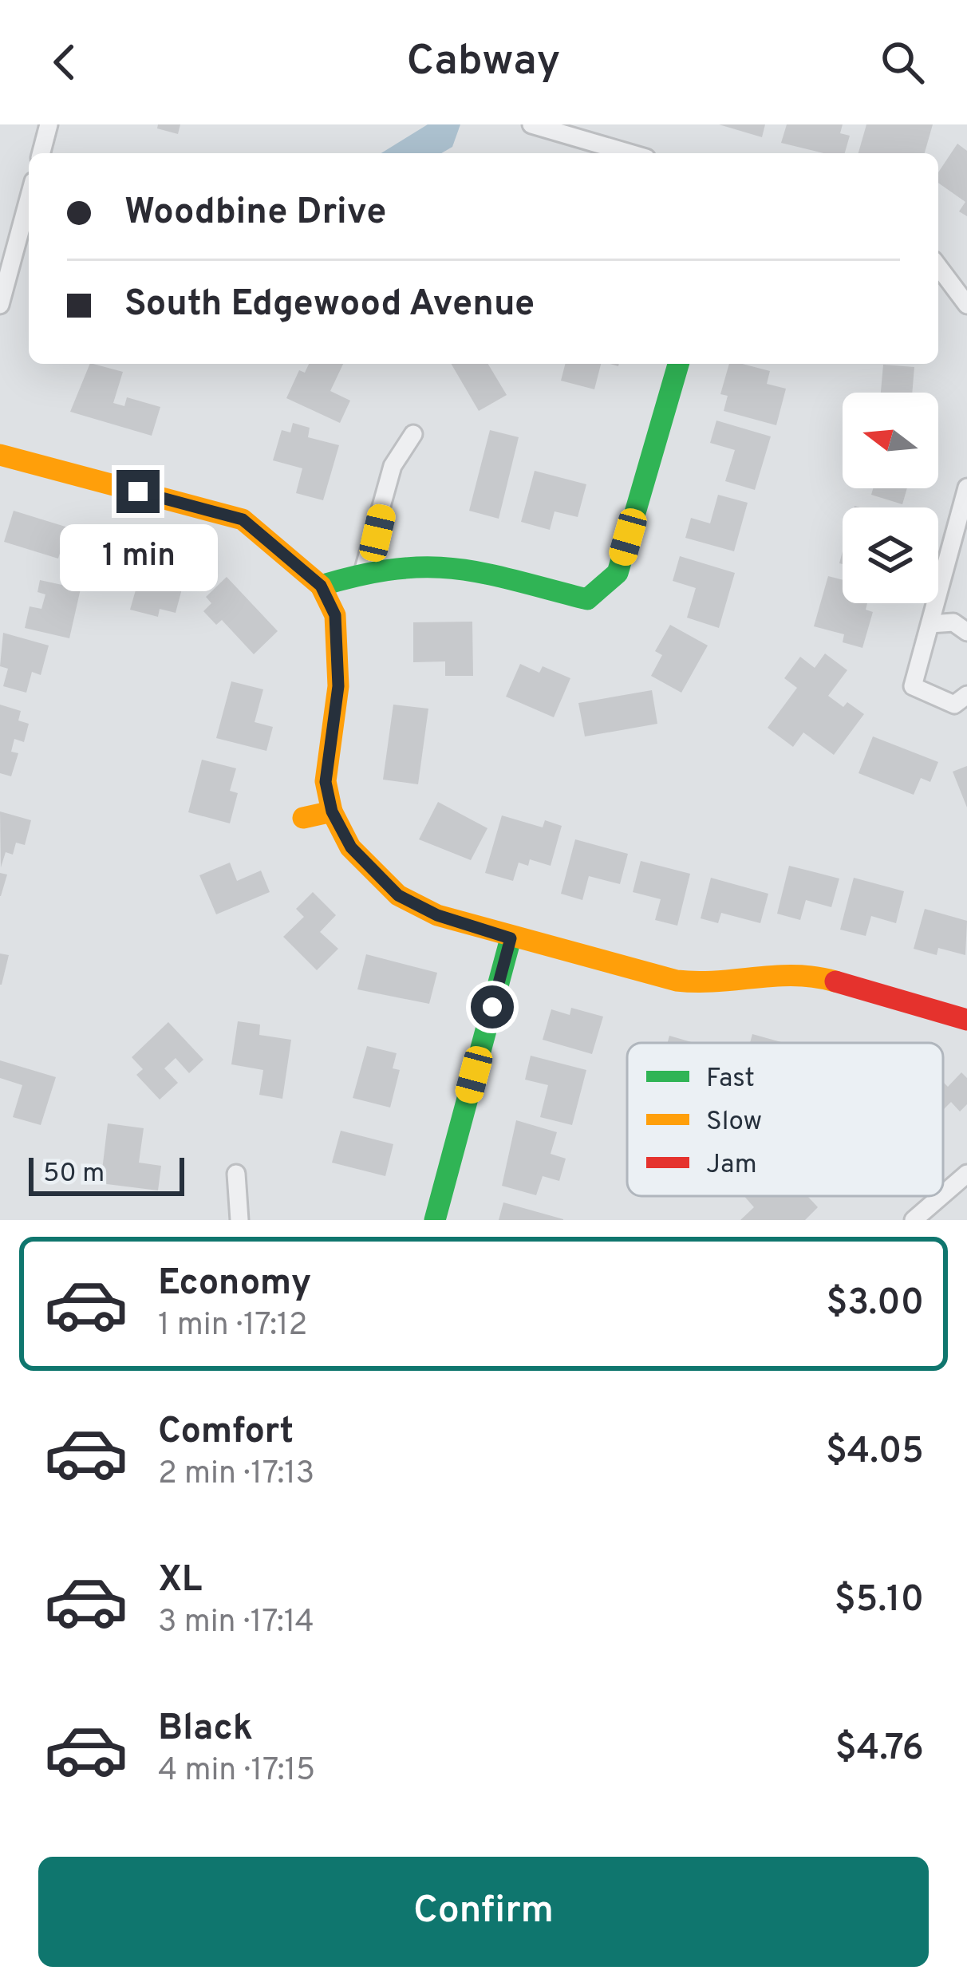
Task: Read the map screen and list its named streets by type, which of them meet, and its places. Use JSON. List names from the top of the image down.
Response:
{
  "legend": ["Fast", "Slow", "Jam"],
  "scale_bar": "50 m",
  "north": "left",
  "page": {
    "header": "Cabway",
    "banner": ["Woodbine Drive", "South Edgewood Avenue"],
    "bubble": "1 min",
    "scale": "50 m",
    "list": [
      {
        "name": "Economy",
        "note": "1 min · 17:12",
        "value": "$3.00"
      },
      {
        "name": "Comfort",
        "note": "2 min · 17:13",
        "value": "$4.05"
      },
      {
        "name": "XL",
        "note": "3 min · 17:14",
        "value": "$5.10"
      },
      {
        "name": "Black",
        "note": "4 min · 17:15",
        "value": "$4.76"
      }
    ],
    "buttons": "Confirm"
  }
}
